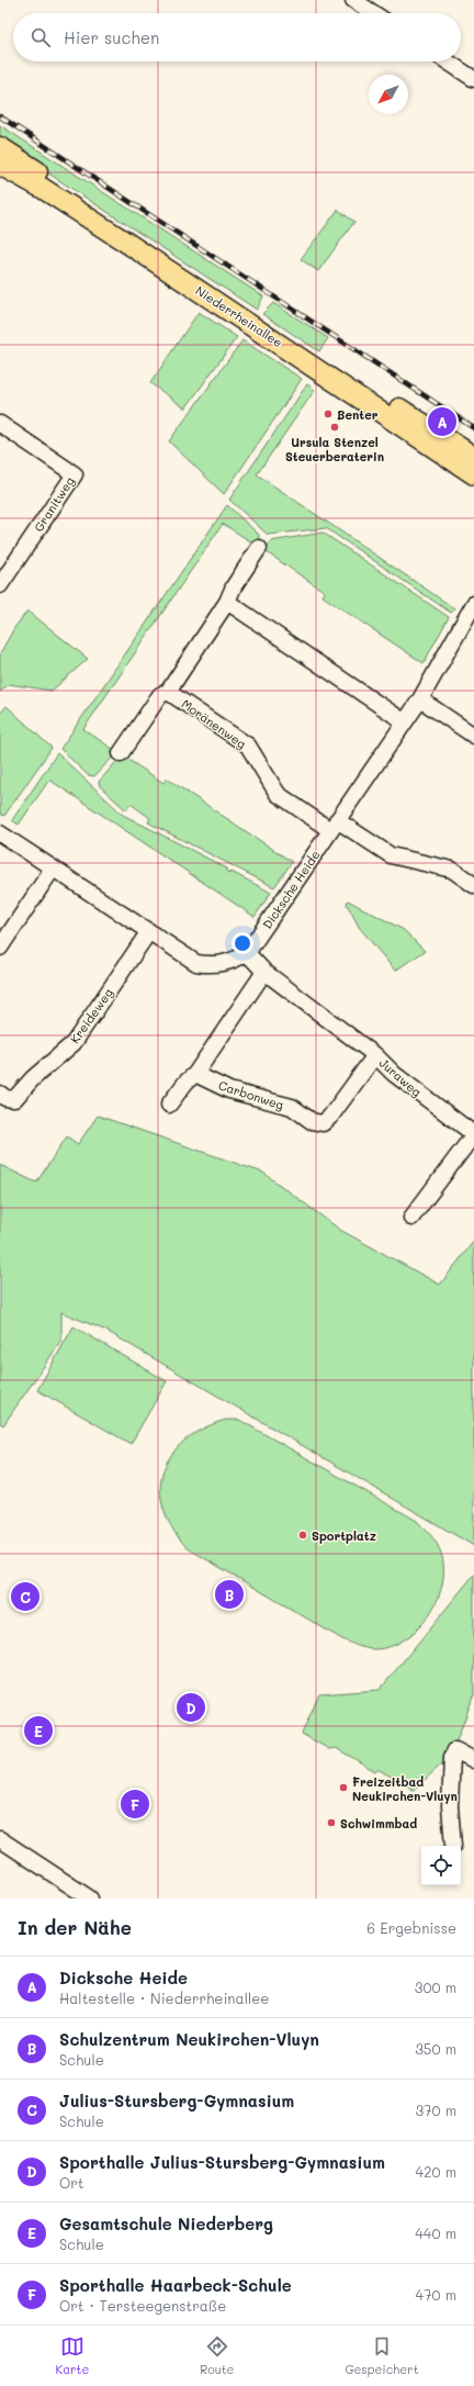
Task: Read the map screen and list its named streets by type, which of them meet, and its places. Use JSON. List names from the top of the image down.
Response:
{
  "streets": {
    "main road": ["Niederrheinallee"],
    "street": [
      "Granitweg",
      "Moränenweg",
      "Dicksche Heide",
      "Kreideweg",
      "Juraweg",
      "Carbonweg"
    ]
  },
  "crossings": [
    ["Moränenweg", "Dicksche Heide"],
    ["Dicksche Heide", "Juraweg"],
    ["Juraweg", "Carbonweg"]
  ],
  "places": [
    "Benter",
    "Ursula Stenzel Steuerberaterin",
    "Sportplatz",
    "Freizeitbad Neukirchen-Vluyn",
    "Schwimmbad"
  ],
  "north": "bottom left",
  "page": {
    "search": "Hier suchen",
    "pins": [
      "A",
      "B",
      "C",
      "D",
      "E",
      "F"
    ],
    "heading": ["In der Nähe", "6 Ergebnisse"],
    "list": [
      {
        "mark": "A",
        "name": "Dicksche Heide",
        "note": "Haltestelle · Niederrheinallee",
        "value": "300 m"
      },
      {
        "mark": "B",
        "name": "Schulzentrum Neukirchen-Vluyn",
        "note": "Schule",
        "value": "350 m"
      },
      {
        "mark": "C",
        "name": "Julius-Stursberg-Gymnasium",
        "note": "Schule",
        "value": "370 m"
      },
      {
        "mark": "D",
        "name": "Sporthalle Julius-Stursberg-Gymnasium",
        "note": "Ort",
        "value": "420 m"
      },
      {
        "mark": "E",
        "name": "Gesamtschule Niederberg",
        "note": "Schule",
        "value": "440 m"
      },
      {
        "mark": "F",
        "name": "Sporthalle Haarbeck-Schule",
        "note": "Ort · Tersteegenstraße",
        "value": "470 m"
      }
    ],
    "nav": ["Karte", "Route", "Gespeichert"]
  }
}
